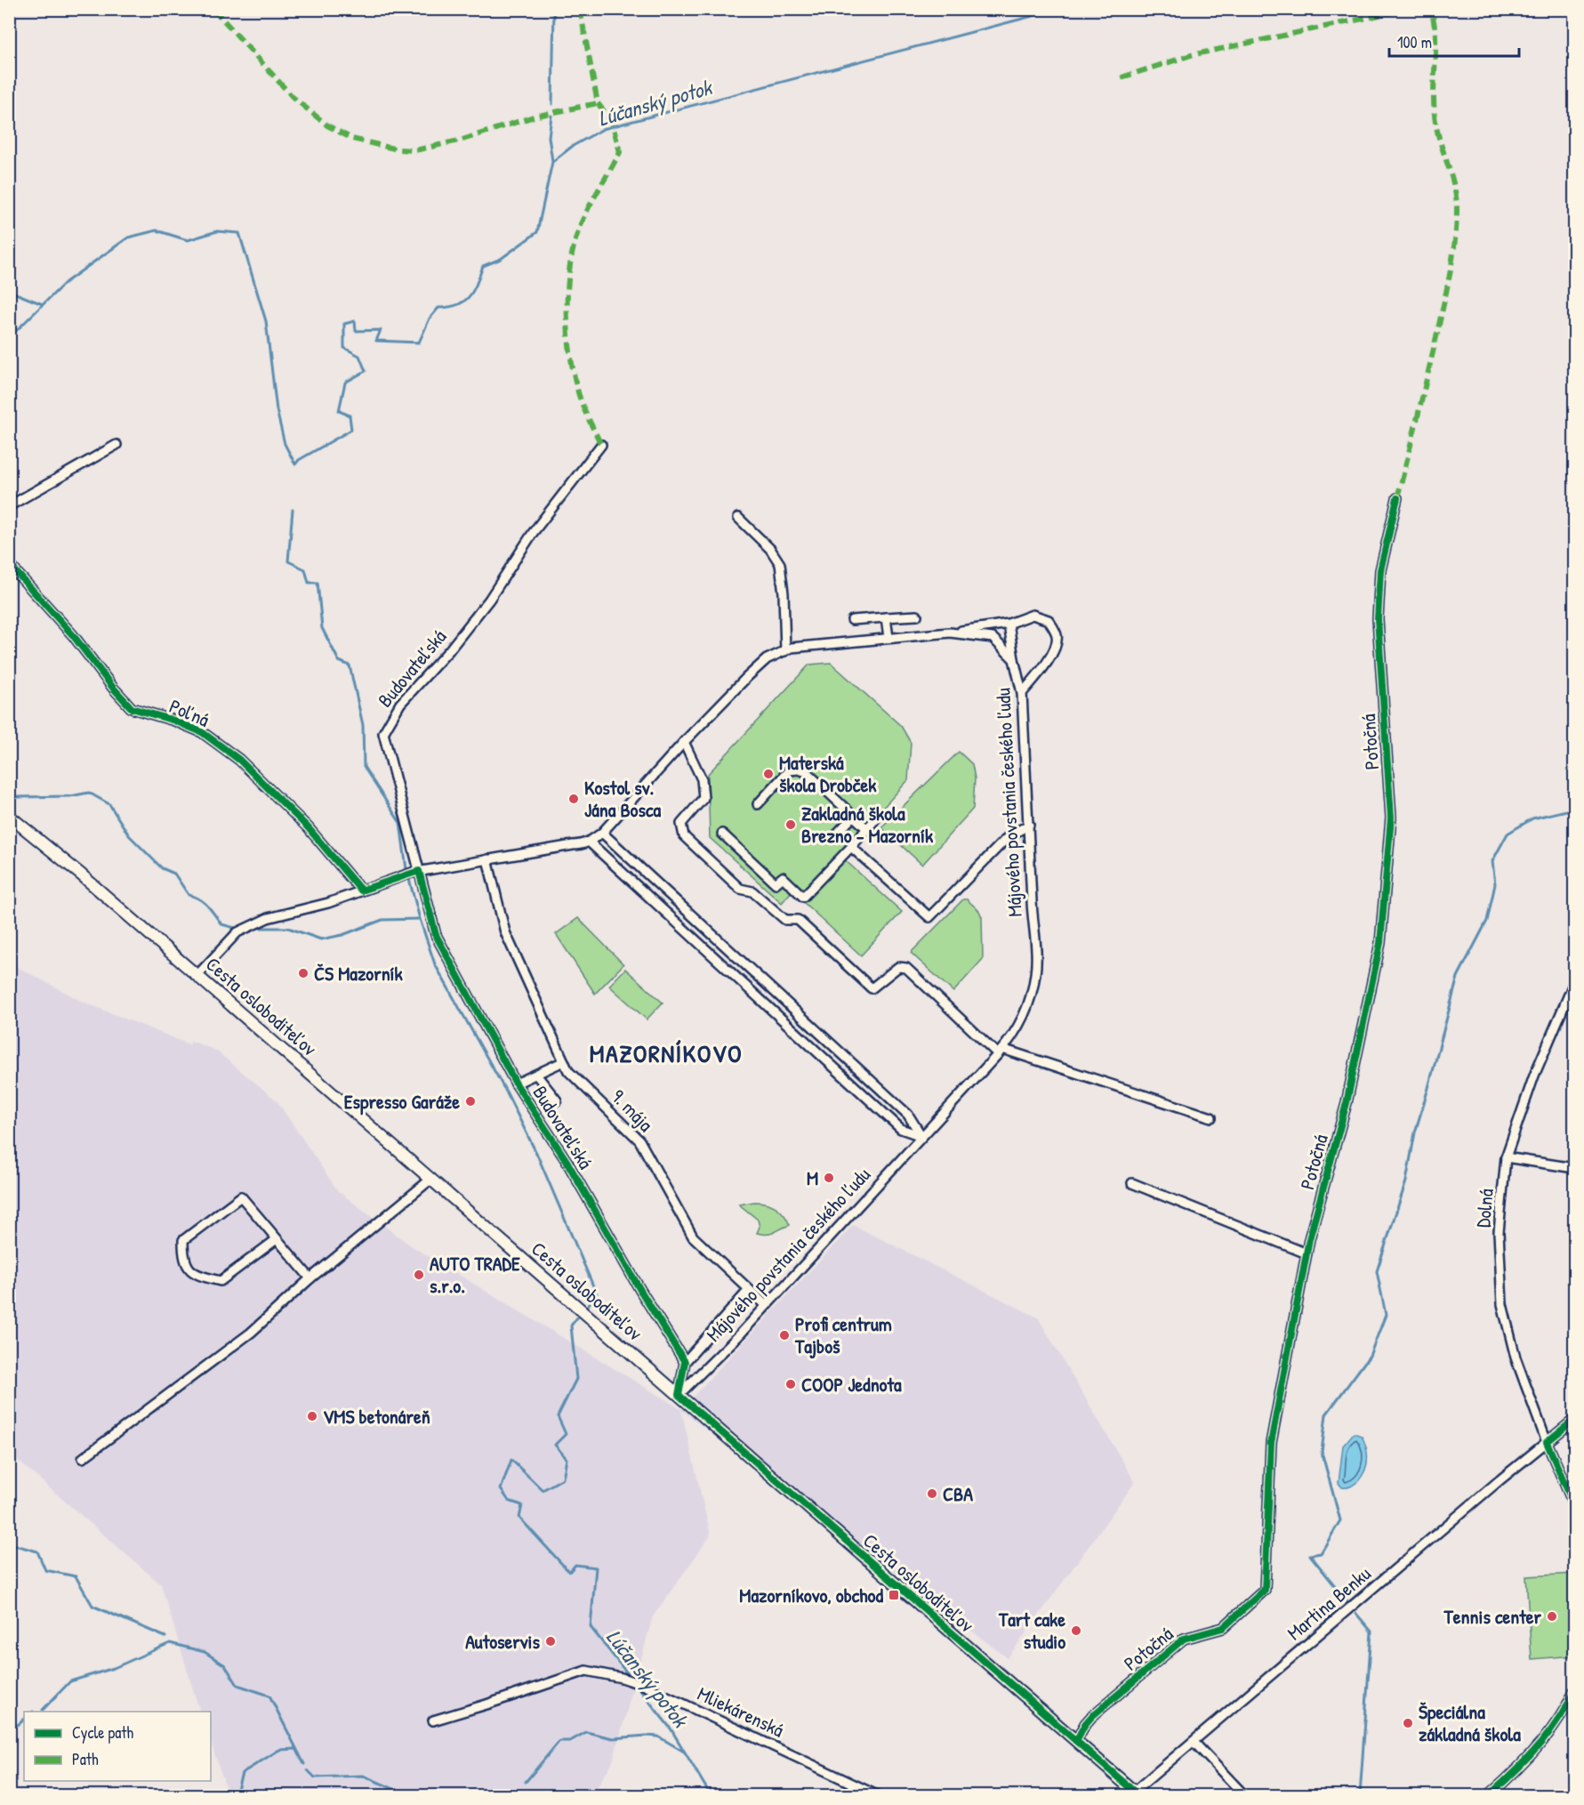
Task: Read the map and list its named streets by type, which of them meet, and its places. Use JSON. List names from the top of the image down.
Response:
{
  "streets": {
    "main road": ["Cesta osloboditeľov"],
    "street": [
      "Budovateľská",
      "Poľná",
      "Potočná",
      "Májového povstania českého ľudu",
      "9. mája",
      "Dolná",
      "Martina Benku",
      "Mliekárenská"
    ]
  },
  "crossings": [
    ["Budovateľská", "Májového povstania českého ľudu"],
    ["Poľná", "Májového povstania českého ľudu"],
    ["Potočná", "Cesta osloboditeľov"],
    ["Májového povstania českého ľudu", "Cesta osloboditeľov"],
    ["Májového povstania českého ľudu", "9. mája"],
    ["Cesta osloboditeľov", "Martina Benku"],
    ["Dolná", "Martina Benku"]
  ],
  "districts": ["MAZORNÍKOVO"],
  "water": ["Lúčanský potok"],
  "places": {
    "other": [
      "Materská škola Drobček",
      "Kostol sv. Jána Bosca",
      "Zakladná škola Brezno - Mazorník",
      "ČS Mazorník",
      "Espresso Garáže",
      "M",
      "AUTO TRADE s.r.o.",
      "Profi centrum Tajboš",
      "COOP Jednota",
      "VMS betonáreň",
      "CBA",
      "Tennis center",
      "Tart cake studio",
      "Autoservis",
      "Špeciálna základná škola"
    ],
    "transit": ["Mazorníkovo, obchod"]
  },
  "legend": ["Cycle path", "Path"],
  "scale_bar": "100 m"
}
